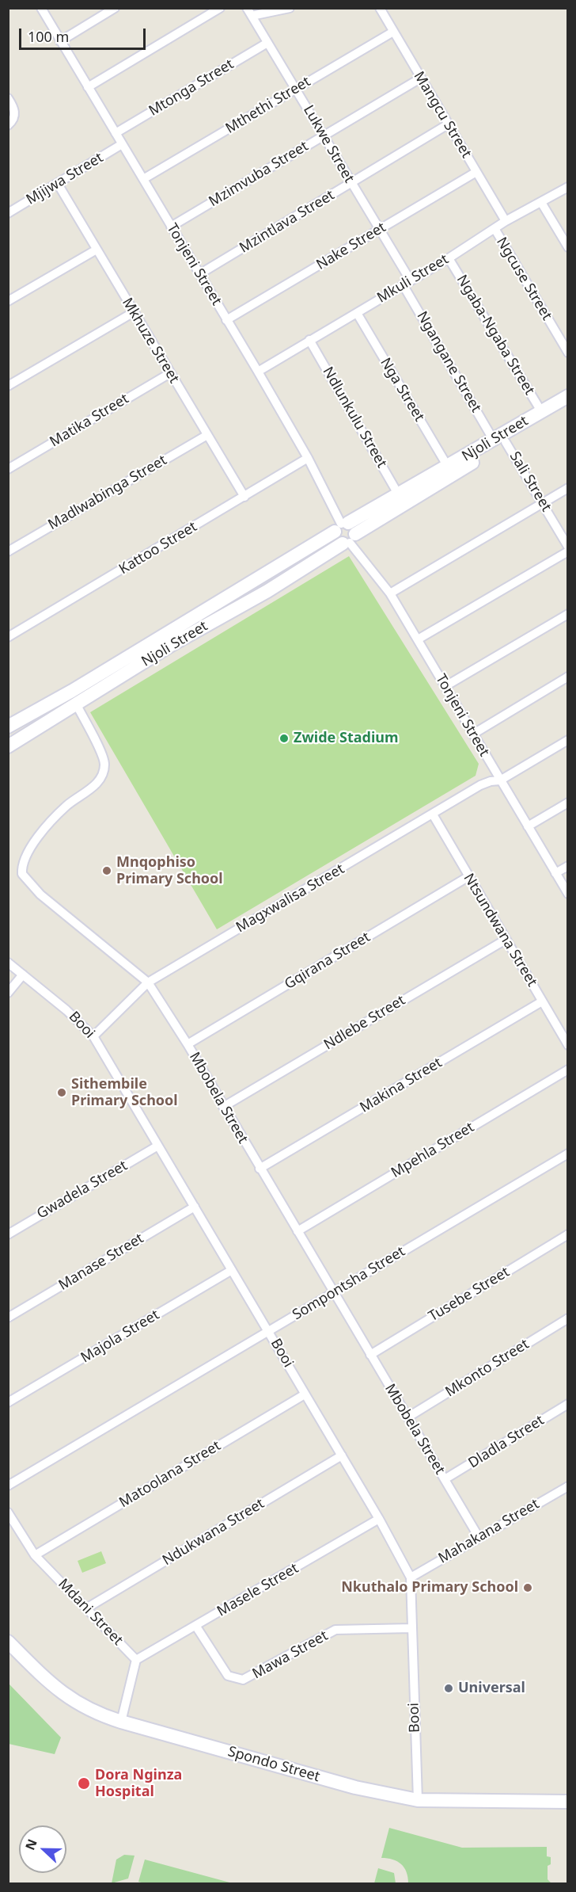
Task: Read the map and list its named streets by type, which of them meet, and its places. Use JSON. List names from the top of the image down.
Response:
{
  "streets": {
    "main road": ["Njoli Street", "Spondo Street"],
    "street": [
      "Mtonga Street",
      "Mthethi Street",
      "Mangcu Street",
      "Lukwe Street",
      "Mzimvuba Street",
      "Mjijwa Street",
      "Mzintlava Street",
      "Nake Street",
      "Tonjeni Street",
      "Mkuli Street",
      "Ngcuse Street",
      "Ngaba-Ngaba Street",
      "Mkhuze Street",
      "Ngangane Street",
      "Nga Street",
      "Ndlunkulu Street",
      "Matika Street",
      "Sali Street",
      "Madlwabinga Street",
      "Kattoo Street",
      "Magxwalisa Street",
      "Ntsundwana Street",
      "Gqirana Street",
      "Ndlebe Street",
      "Booi",
      "Makina Street",
      "Mbobela Street",
      "Mpehla Street",
      "Gwadela Street",
      "Manase Street",
      "Sompontsha Street",
      "Tusebe Street",
      "Majola Street",
      "Mkonto Street",
      "Dladla Street",
      "Matoolana Street",
      "Mahakana Street",
      "Ndukwana Street",
      "Masele Street",
      "Mdani Street",
      "Mawa Street"
    ]
  },
  "crossings": [
    ["Mtonga Street", "Lukwe Street"],
    ["Mtonga Street", "Tonjeni Street"],
    ["Mthethi Street", "Mangcu Street"],
    ["Mthethi Street", "Lukwe Street"],
    ["Mthethi Street", "Tonjeni Street"],
    ["Mangcu Street", "Mzimvuba Street"],
    ["Mangcu Street", "Mzintlava Street"],
    ["Mangcu Street", "Nake Street"],
    ["Mangcu Street", "Mkuli Street"],
    ["Lukwe Street", "Mzimvuba Street"],
    ["Lukwe Street", "Mzintlava Street"],
    ["Lukwe Street", "Nake Street"],
    ["Lukwe Street", "Mkuli Street"],
    ["Lukwe Street", "Ngangane Street"],
    ["Mzimvuba Street", "Tonjeni Street"],
    ["Mjijwa Street", "Tonjeni Street"],
    ["Mjijwa Street", "Mkhuze Street"],
    ["Mzintlava Street", "Tonjeni Street"],
    ["Nake Street", "Tonjeni Street"],
    ["Tonjeni Street", "Mkuli Street"],
    ["Tonjeni Street", "Njoli Street"],
    ["Tonjeni Street", "Kattoo Street"],
    ["Tonjeni Street", "Magxwalisa Street"],
    ["Mkuli Street", "Ngcuse Street"],
    ["Mkuli Street", "Ngaba-Ngaba Street"],
    ["Mkuli Street", "Ngangane Street"],
    ["Mkuli Street", "Nga Street"],
    ["Mkuli Street", "Ndlunkulu Street"],
    ["Ngaba-Ngaba Street", "Njoli Street"],
    ["Mkhuze Street", "Matika Street"],
    ["Mkhuze Street", "Madlwabinga Street"],
    ["Mkhuze Street", "Kattoo Street"],
    ["Ngangane Street", "Njoli Street"],
    ["Ngangane Street", "Sali Street"],
    ["Nga Street", "Njoli Street"],
    ["Ndlunkulu Street", "Njoli Street"],
    ["Njoli Street", "Sali Street"],
    ["Njoli Street", "Mbobela Street"],
    ["Magxwalisa Street", "Ntsundwana Street"],
    ["Magxwalisa Street", "Booi"],
    ["Magxwalisa Street", "Mbobela Street"],
    ["Ntsundwana Street", "Gqirana Street"],
    ["Ntsundwana Street", "Ndlebe Street"],
    ["Ntsundwana Street", "Makina Street"],
    ["Gqirana Street", "Mbobela Street"],
    ["Ndlebe Street", "Mbobela Street"],
    ["Booi", "Gwadela Street"],
    ["Booi", "Manase Street"],
    ["Booi", "Sompontsha Street"],
    ["Booi", "Majola Street"],
    ["Booi", "Matoolana Street"],
    ["Booi", "Mahakana Street"],
    ["Booi", "Ndukwana Street"],
    ["Booi", "Masele Street"],
    ["Booi", "Mawa Street"],
    ["Booi", "Spondo Street"],
    ["Makina Street", "Mbobela Street"],
    ["Mbobela Street", "Mpehla Street"],
    ["Mbobela Street", "Sompontsha Street"],
    ["Mbobela Street", "Tusebe Street"],
    ["Mbobela Street", "Mkonto Street"],
    ["Mbobela Street", "Dladla Street"],
    ["Mbobela Street", "Mahakana Street"],
    ["Matoolana Street", "Mdani Street"],
    ["Ndukwana Street", "Mdani Street"],
    ["Masele Street", "Mdani Street"],
    ["Masele Street", "Mawa Street"]
  ],
  "places": [
    "Zwide Stadium",
    "Mnqophiso Primary School",
    "Sithembile Primary School",
    "Nkuthalo Primary School",
    "Universal",
    "Dora Nginza Hospital"
  ],
  "scale_bar": "100 m",
  "north": "left"
}
